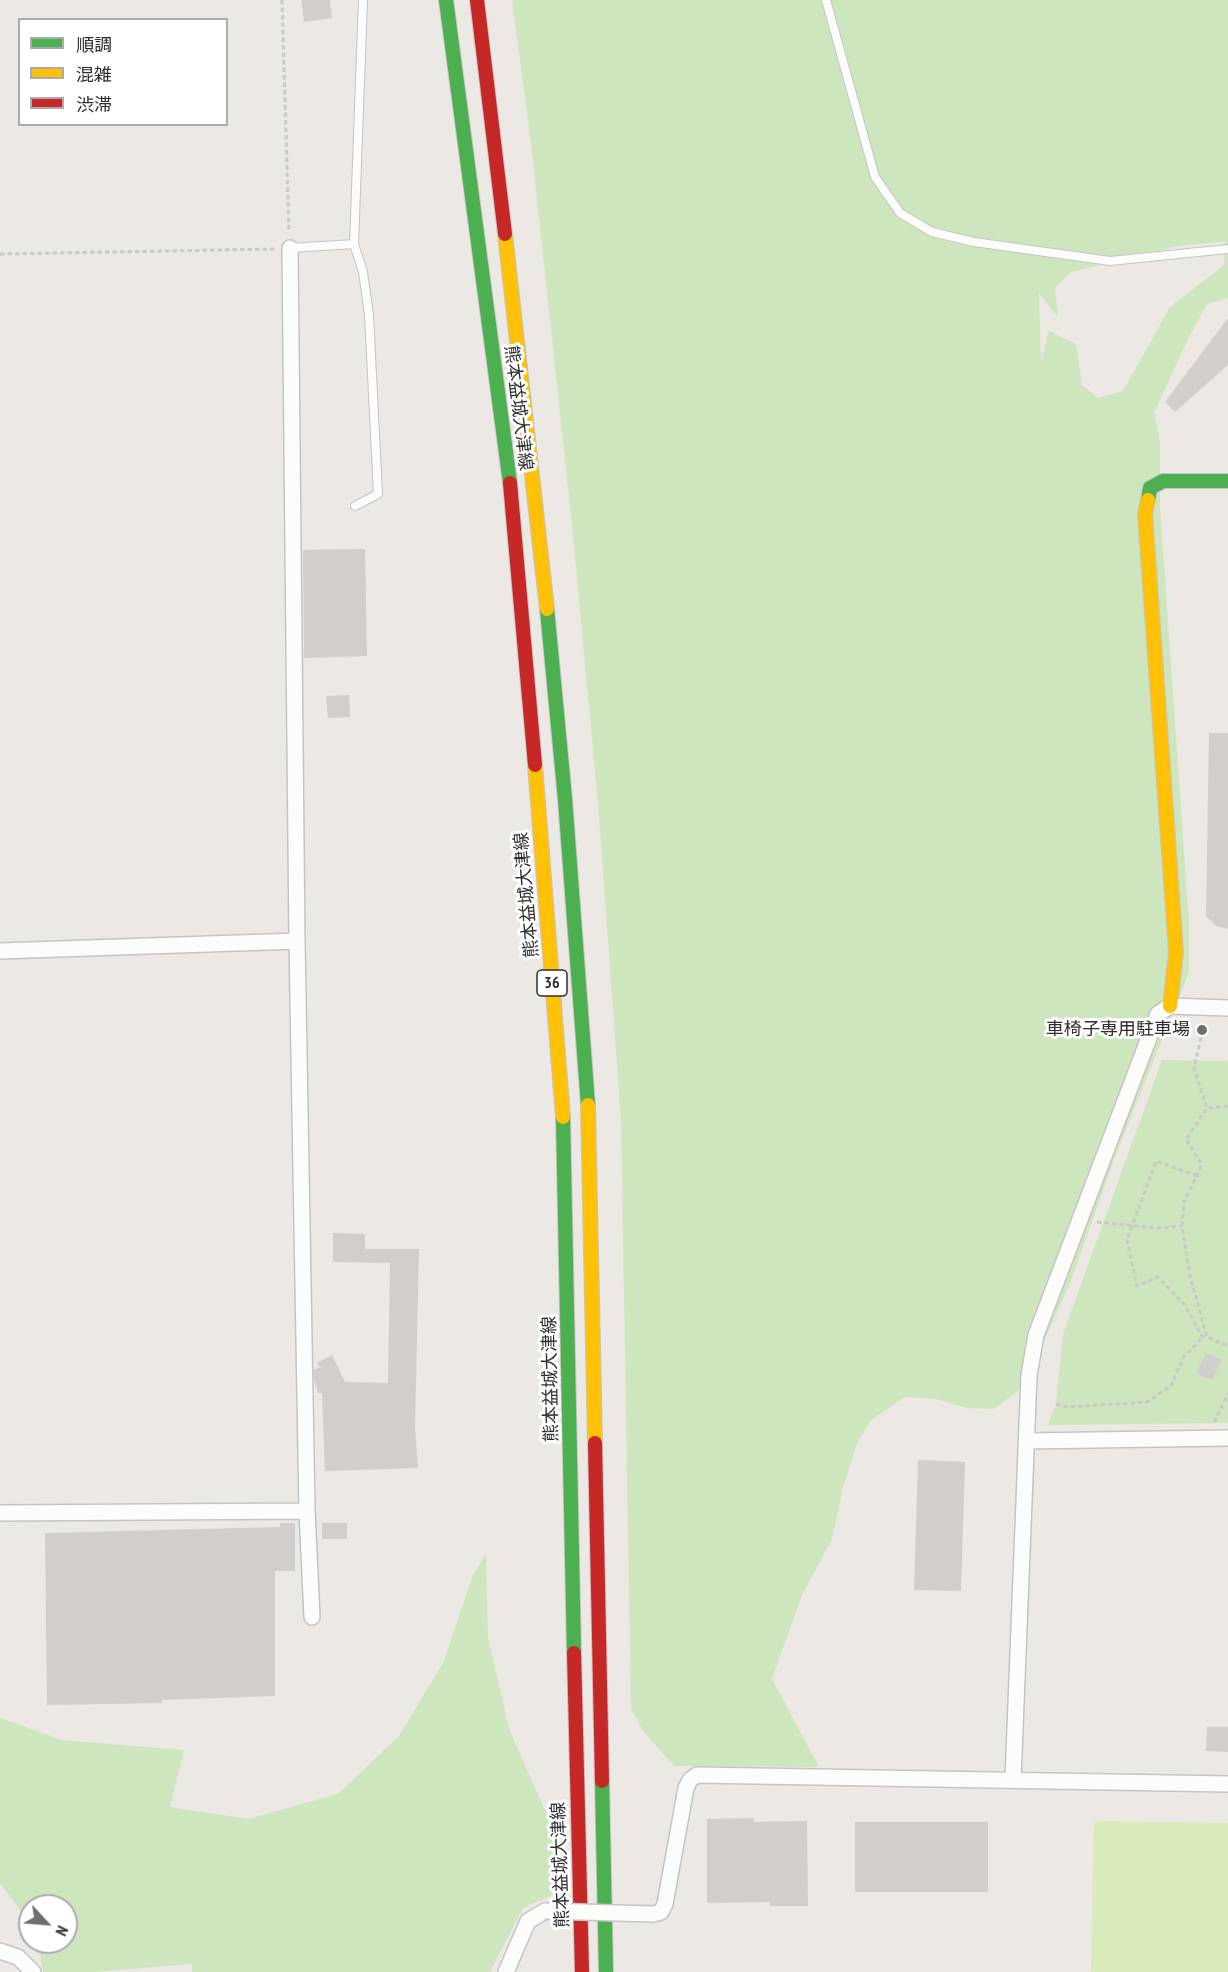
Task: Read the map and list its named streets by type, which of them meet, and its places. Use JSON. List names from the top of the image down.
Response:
{
  "streets": {
    "main road": ["熊本益城大津線", "36"]
  },
  "places": ["車椅子専用駐車場"],
  "legend": ["順調", "混雑", "渋滞"],
  "north": "bottom right"
}
